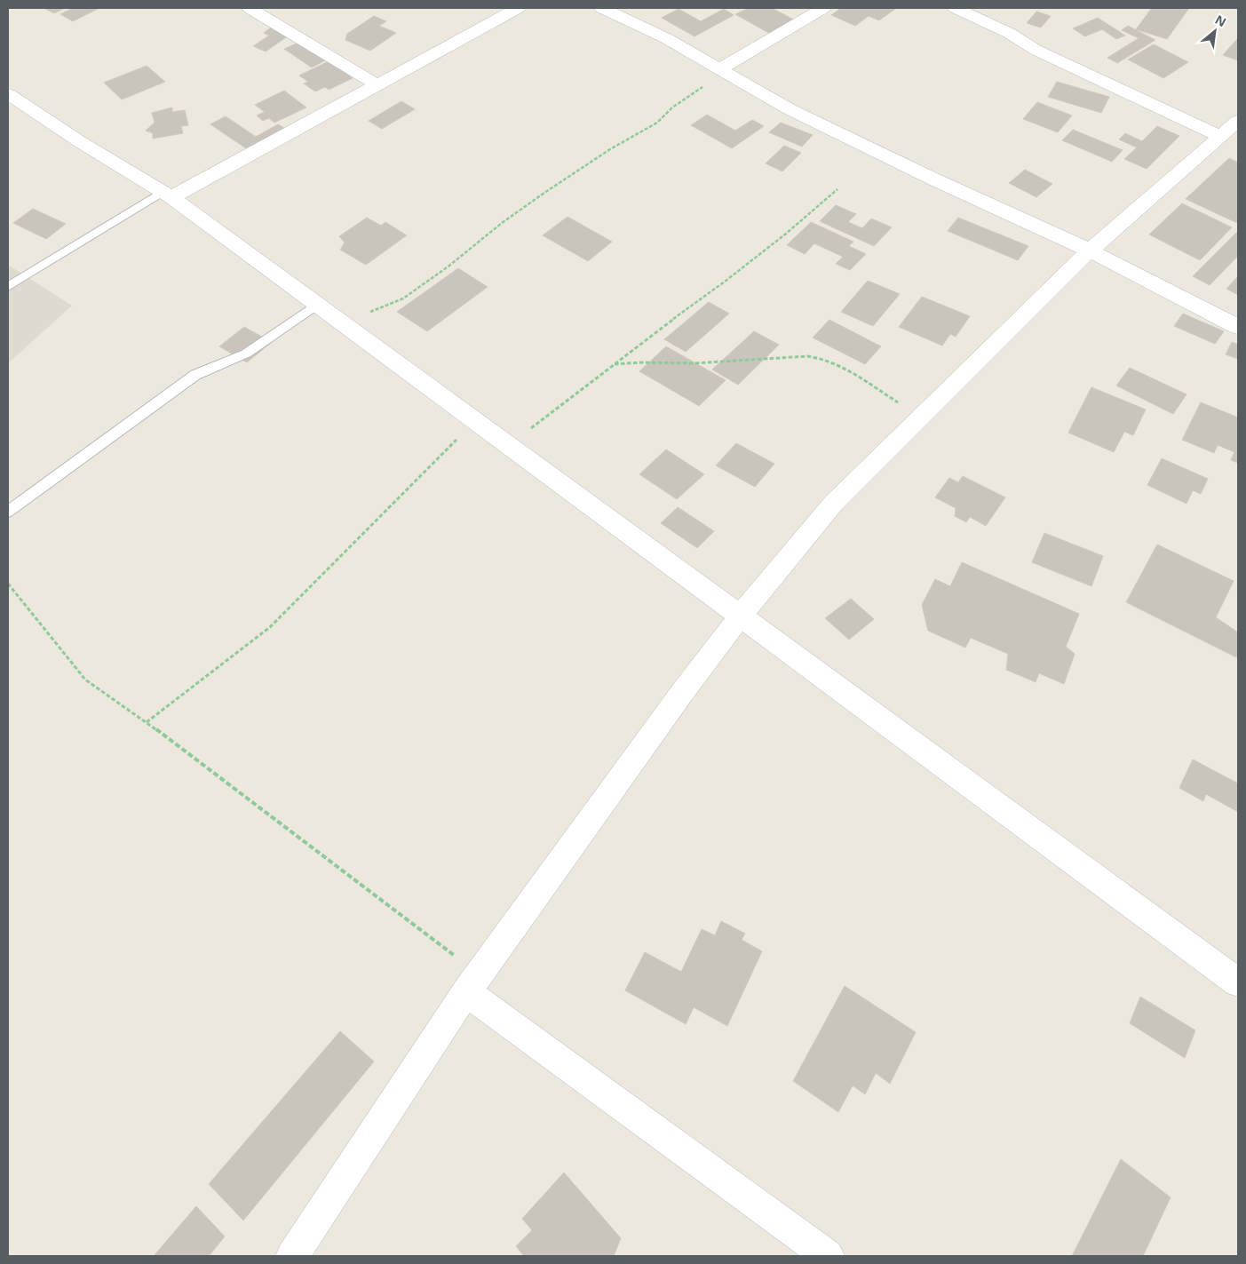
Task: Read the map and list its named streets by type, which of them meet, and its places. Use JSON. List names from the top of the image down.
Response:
{
  "north": "top right"
}
